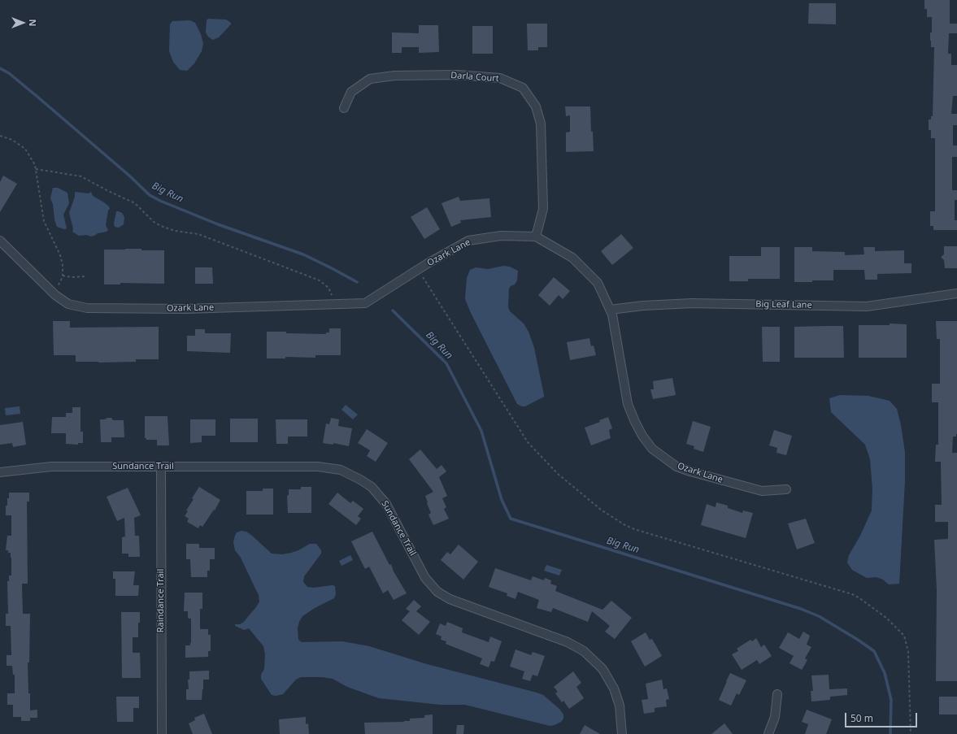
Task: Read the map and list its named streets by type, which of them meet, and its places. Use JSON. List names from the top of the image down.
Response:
{
  "streets": {
    "street": [
      "Darla Court",
      "Ozark Lane",
      "Big Leaf Lane",
      "Sundance Trail",
      "Raindance Trail"
    ]
  },
  "crossings": [
    ["Darla Court", "Ozark Lane"],
    ["Ozark Lane", "Big Leaf Lane"],
    ["Sundance Trail", "Raindance Trail"]
  ],
  "water": ["Big Run"],
  "scale_bar": "50 m",
  "north": "right"
}
